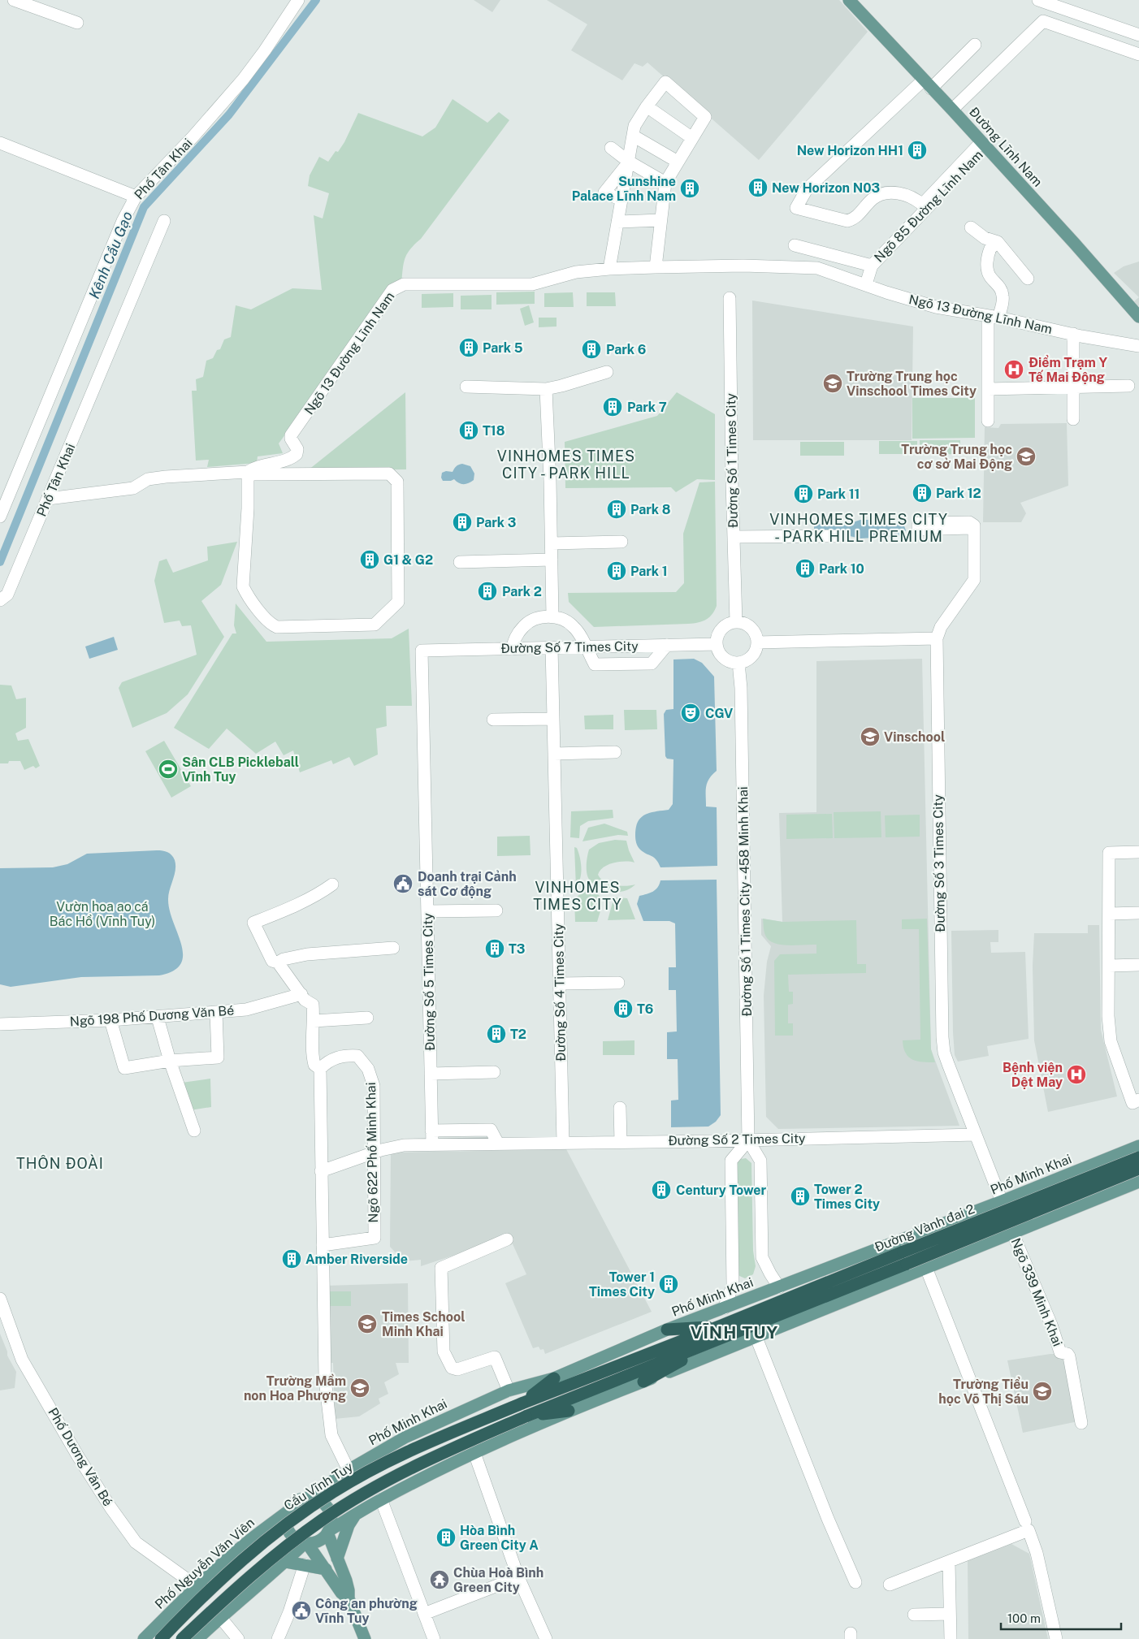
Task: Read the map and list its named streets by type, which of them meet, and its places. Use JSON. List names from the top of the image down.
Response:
{
  "streets": {
    "highway": ["Đường Vành đai 2", "Cầu Vĩnh Tuy"],
    "main road": ["Đường Lĩnh Nam", "Phố Minh Khai", "Phố Nguyễn Văn Viên"],
    "street": [
      "Phố Tân Khai",
      "Ngõ 85 Đường Lĩnh Nam",
      "Ngõ 13 Đường Lĩnh Nam",
      "Đường Số 1 Times City",
      "Đường Số 7 Times City",
      "Đường Số 3 Times City",
      "Đường Số 1 Times City - 458 Minh Khai",
      "Đường Số 5 Times City",
      "Đường Số 4 Times City",
      "Ngõ 198 Phố Dương Văn Bé",
      "Đường Số 2 Times City",
      "Ngõ 622 Phố Minh Khai",
      "Ngõ 339 Minh Khai",
      "Phố Dương Văn Bé"
    ]
  },
  "crossings": [
    ["Đường Lĩnh Nam", "Ngõ 85 Đường Lĩnh Nam"],
    ["Ngõ 85 Đường Lĩnh Nam", "Ngõ 13 Đường Lĩnh Nam"],
    ["Đường Số 1 Times City", "Đường Số 7 Times City"],
    ["Đường Số 1 Times City", "Đường Số 1 Times City - 458 Minh Khai"],
    ["Đường Số 7 Times City", "Đường Số 1 Times City - 458 Minh Khai"],
    ["Đường Số 7 Times City", "Đường Số 5 Times City"],
    ["Đường Số 7 Times City", "Đường Số 4 Times City"],
    ["Đường Số 3 Times City", "Đường Số 2 Times City"],
    ["Đường Số 3 Times City", "Phố Minh Khai"],
    ["Đường Số 1 Times City - 458 Minh Khai", "Đường Số 2 Times City"],
    ["Đường Số 1 Times City - 458 Minh Khai", "Phố Minh Khai"],
    ["Đường Số 5 Times City", "Đường Số 2 Times City"],
    ["Đường Số 4 Times City", "Đường Số 2 Times City"],
    ["Đường Số 2 Times City", "Ngõ 622 Phố Minh Khai"],
    ["Phố Minh Khai", "Phố Nguyễn Văn Viên"],
    ["Phố Dương Văn Bé", "Phố Nguyễn Văn Viên"]
  ],
  "districts": [
    "VINHOMES TIMES CITY - PARK HILL",
    "VINHOMES TIMES CITY - PARK HILL PREMIUM",
    "VINHOMES TIMES CITY",
    "THÔN ĐOÀI",
    "VĨNH TUY"
  ],
  "water": ["Kênh Cầu Gạo"],
  "parks": ["Vườn hoa ao cá Bác Hồ (Vĩnh Tuy)"],
  "places": {
    "building": [
      "New Horizon HH1",
      "New Horizon N03",
      "Sunshine Palace Lĩnh Nam",
      "Park 5",
      "Park 6",
      "Park 7",
      "T18",
      "Park 12",
      "Park 11",
      "Park 8",
      "Park 3",
      "G1 & G2",
      "Park 10",
      "Park 1",
      "Park 2",
      "T3",
      "T6",
      "T2",
      "Century Tower",
      "Tower 2 Times City",
      "Amber Riverside",
      "Tower 1 Times City",
      "Hòa Bình Green City A"
    ],
    "hospital": ["Điểm Trạm Y Tế Mai Động", "Bệnh viện Dệt May"],
    "school or university": [
      "Trường Trung học Vinschool Times City",
      "Trường Trung học cơ sở Mai Động",
      "Vinschool",
      "Times School Minh Khai",
      "Trường Mầm non Hoa Phượng",
      "Trường Tiểu học Võ Thị Sáu"
    ],
    "theatre": ["CGV"],
    "sports": ["Sân CLB Pickleball Vĩnh Tuy"],
    "public building": ["Doanh trại Cảnh sát Cơ động", "Công an phường Vĩnh Tuy"],
    "temple": ["Chùa Hoà Bình Green City"]
  },
  "scale_bar": "100 m"
}
